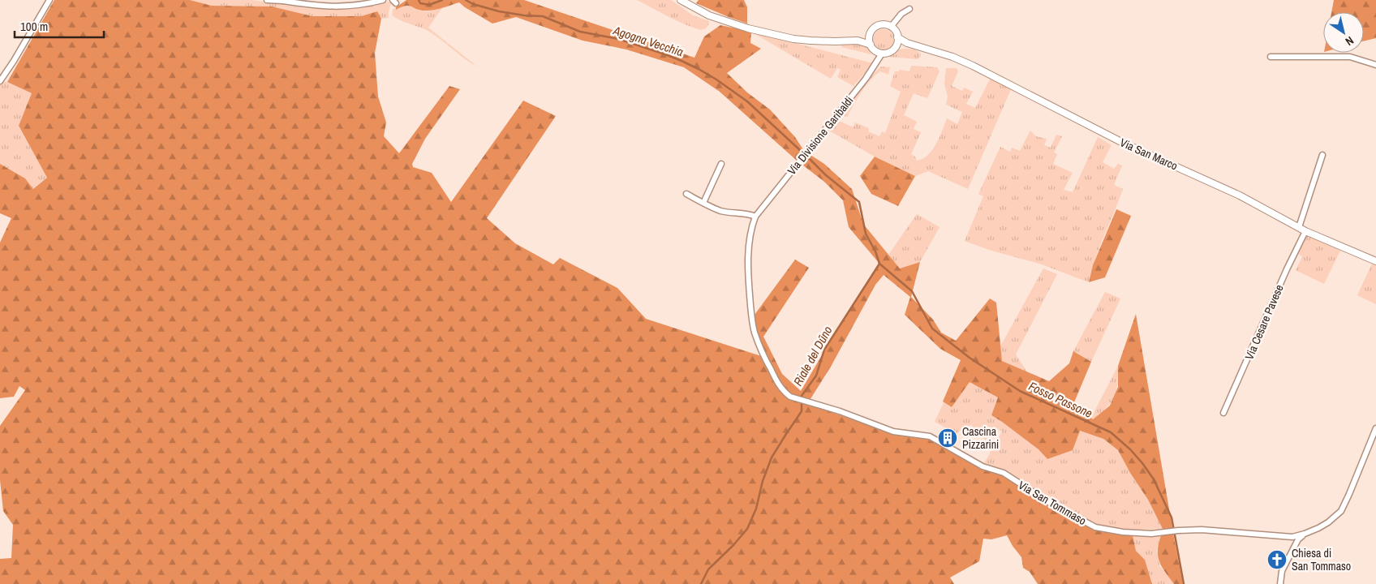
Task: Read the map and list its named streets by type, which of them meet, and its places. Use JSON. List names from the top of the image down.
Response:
{
  "streets": {
    "street": [
      "Via Divisione Garibaldi",
      "Via San Marco",
      "Via Cesare Pavese",
      "Via San Tommaso"
    ]
  },
  "crossings": [
    ["Via Divisione Garibaldi", "Via San Marco"],
    ["Via Divisione Garibaldi", "Via San Tommaso"],
    ["Via San Marco", "Via Cesare Pavese"]
  ],
  "water": ["Agogna Vecchia", "Riale del Dűno", "Fosso Passone"],
  "places": {
    "building": ["Cascina Pizzarini"],
    "church": ["Chiesa di San Tommaso"]
  },
  "scale_bar": "100 m",
  "north": "bottom right"
}
